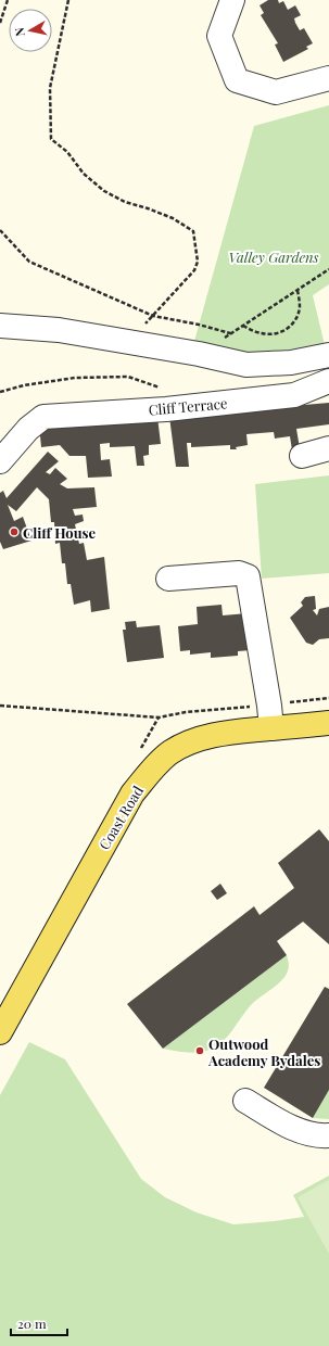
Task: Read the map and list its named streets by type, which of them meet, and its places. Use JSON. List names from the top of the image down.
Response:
{
  "streets": {
    "main road": ["Coast Road"],
    "street": ["Cliff Terrace"]
  },
  "parks": ["Valley Gardens"],
  "places": ["Cliff House", "Outwood Academy Bydales"],
  "scale_bar": "20 m",
  "north": "left"
}
